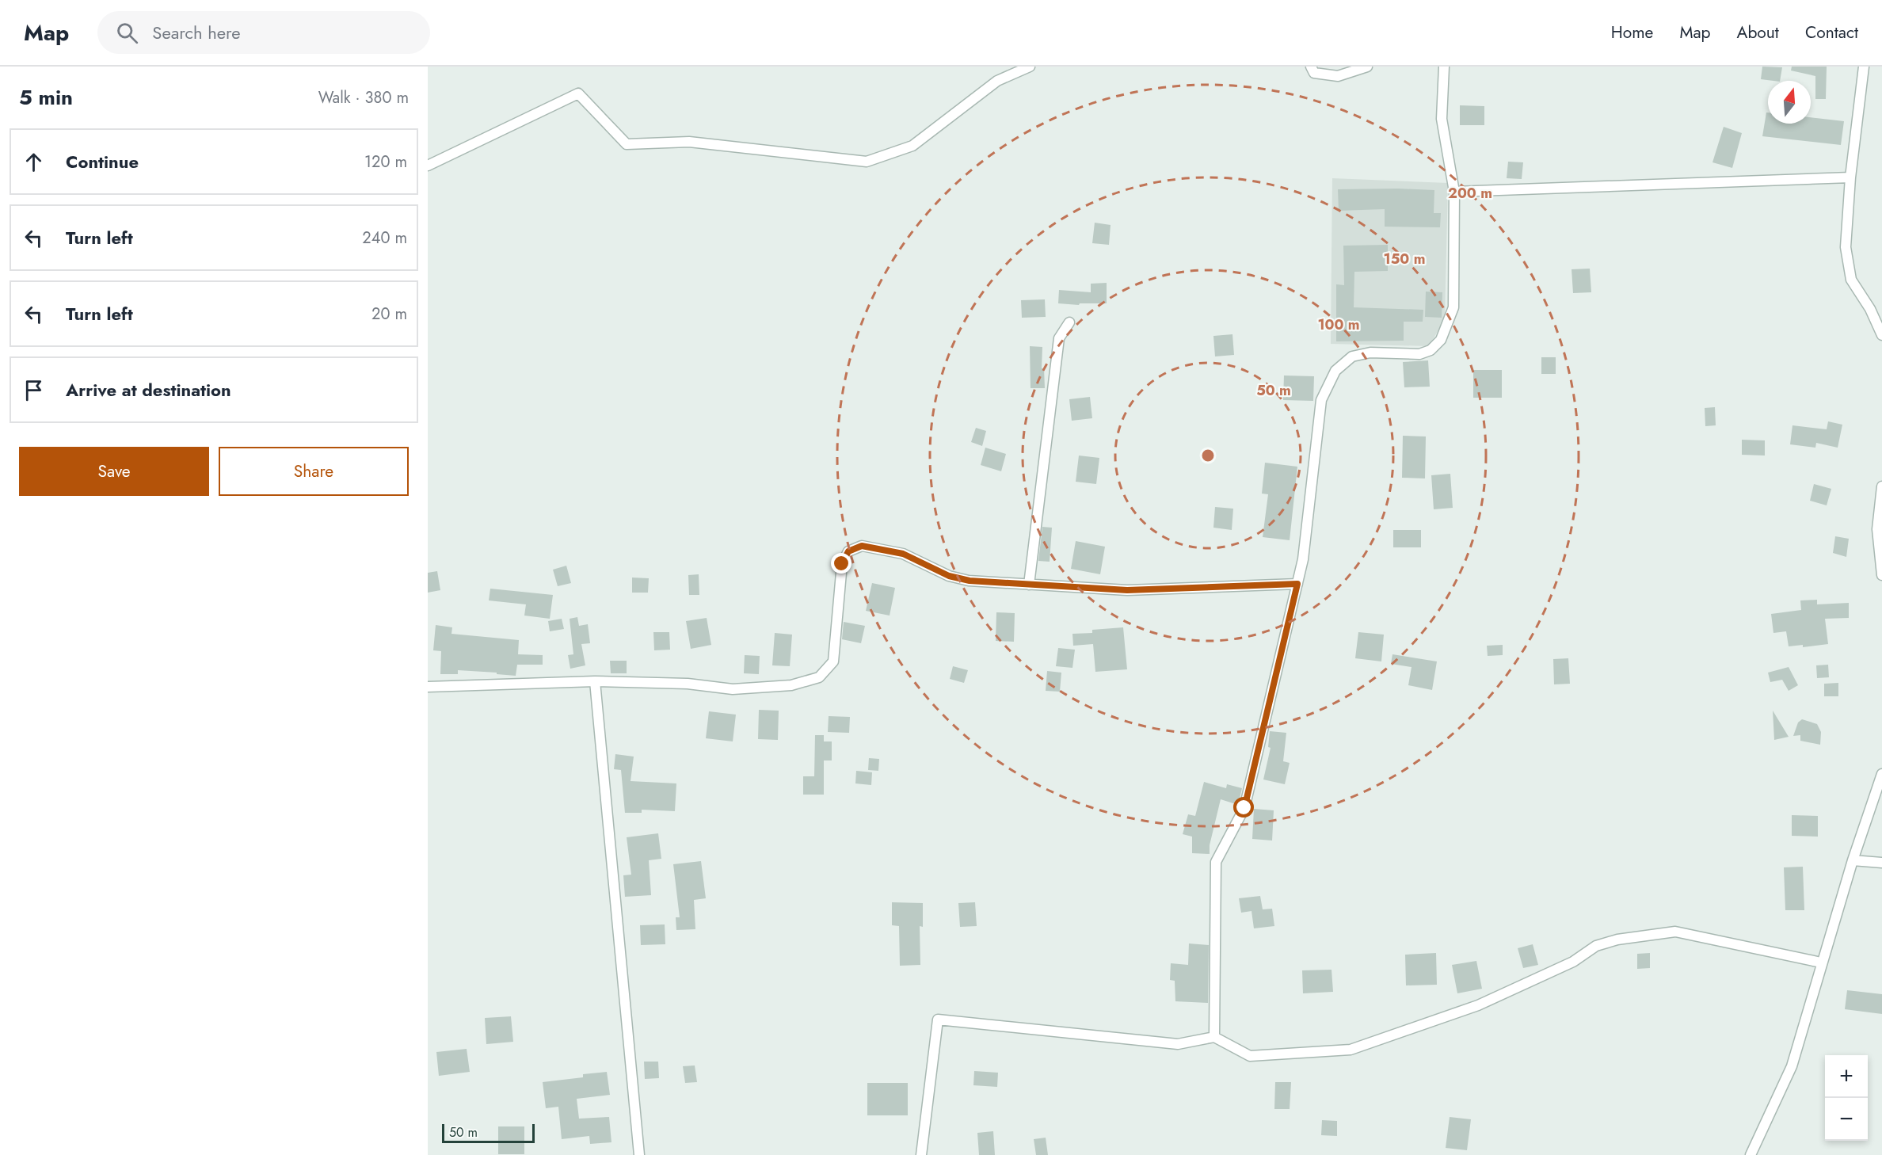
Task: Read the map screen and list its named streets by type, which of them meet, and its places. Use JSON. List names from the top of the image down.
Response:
{
  "scale_bar": "50 m",
  "north": "top",
  "page": {
    "header": "Map",
    "search": "Search here",
    "nav": [
      "Home",
      "Map",
      "About",
      "Contact"
    ],
    "heading": ["5 min", "Walk · 380 m"],
    "list": [
      ["Continue", "120 m"],
      ["Turn left", "240 m"],
      ["Turn left", "20 m"],
      "Arrive at destination"
    ],
    "buttons": ["Save", "Share"],
    "map_buttons": ["+", "−"],
    "scale": "50 m"
  },
  "rings": [
    "200 m",
    "150 m",
    "100 m",
    "50 m"
  ]
}
